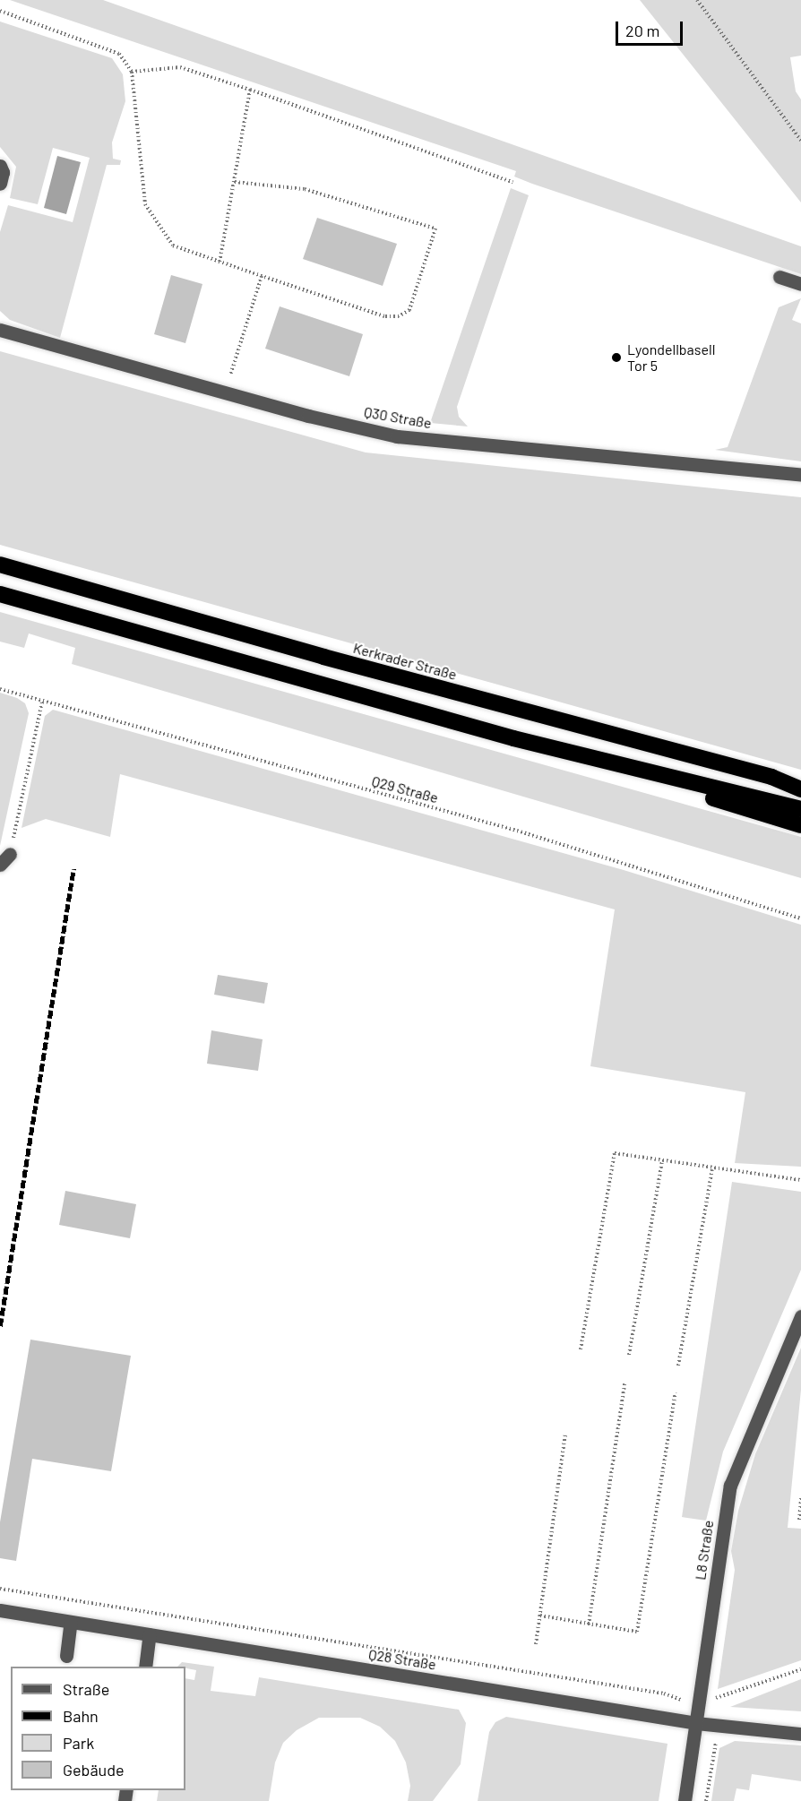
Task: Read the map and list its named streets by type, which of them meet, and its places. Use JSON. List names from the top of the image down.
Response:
{
  "streets": {
    "highway": ["Kerkrader Straße"],
    "street": ["Q30 Straße", "L8 Straße", "Q28 Straße"],
    "path": ["Q29 Straße"]
  },
  "crossings": [
    ["L8 Straße", "Q28 Straße"]
  ],
  "places": ["Lyondellbasell Tor 5"],
  "legend": [
    "Straße",
    "Bahn",
    "Park",
    "Gebäude"
  ],
  "scale_bar": "20 m"
}
